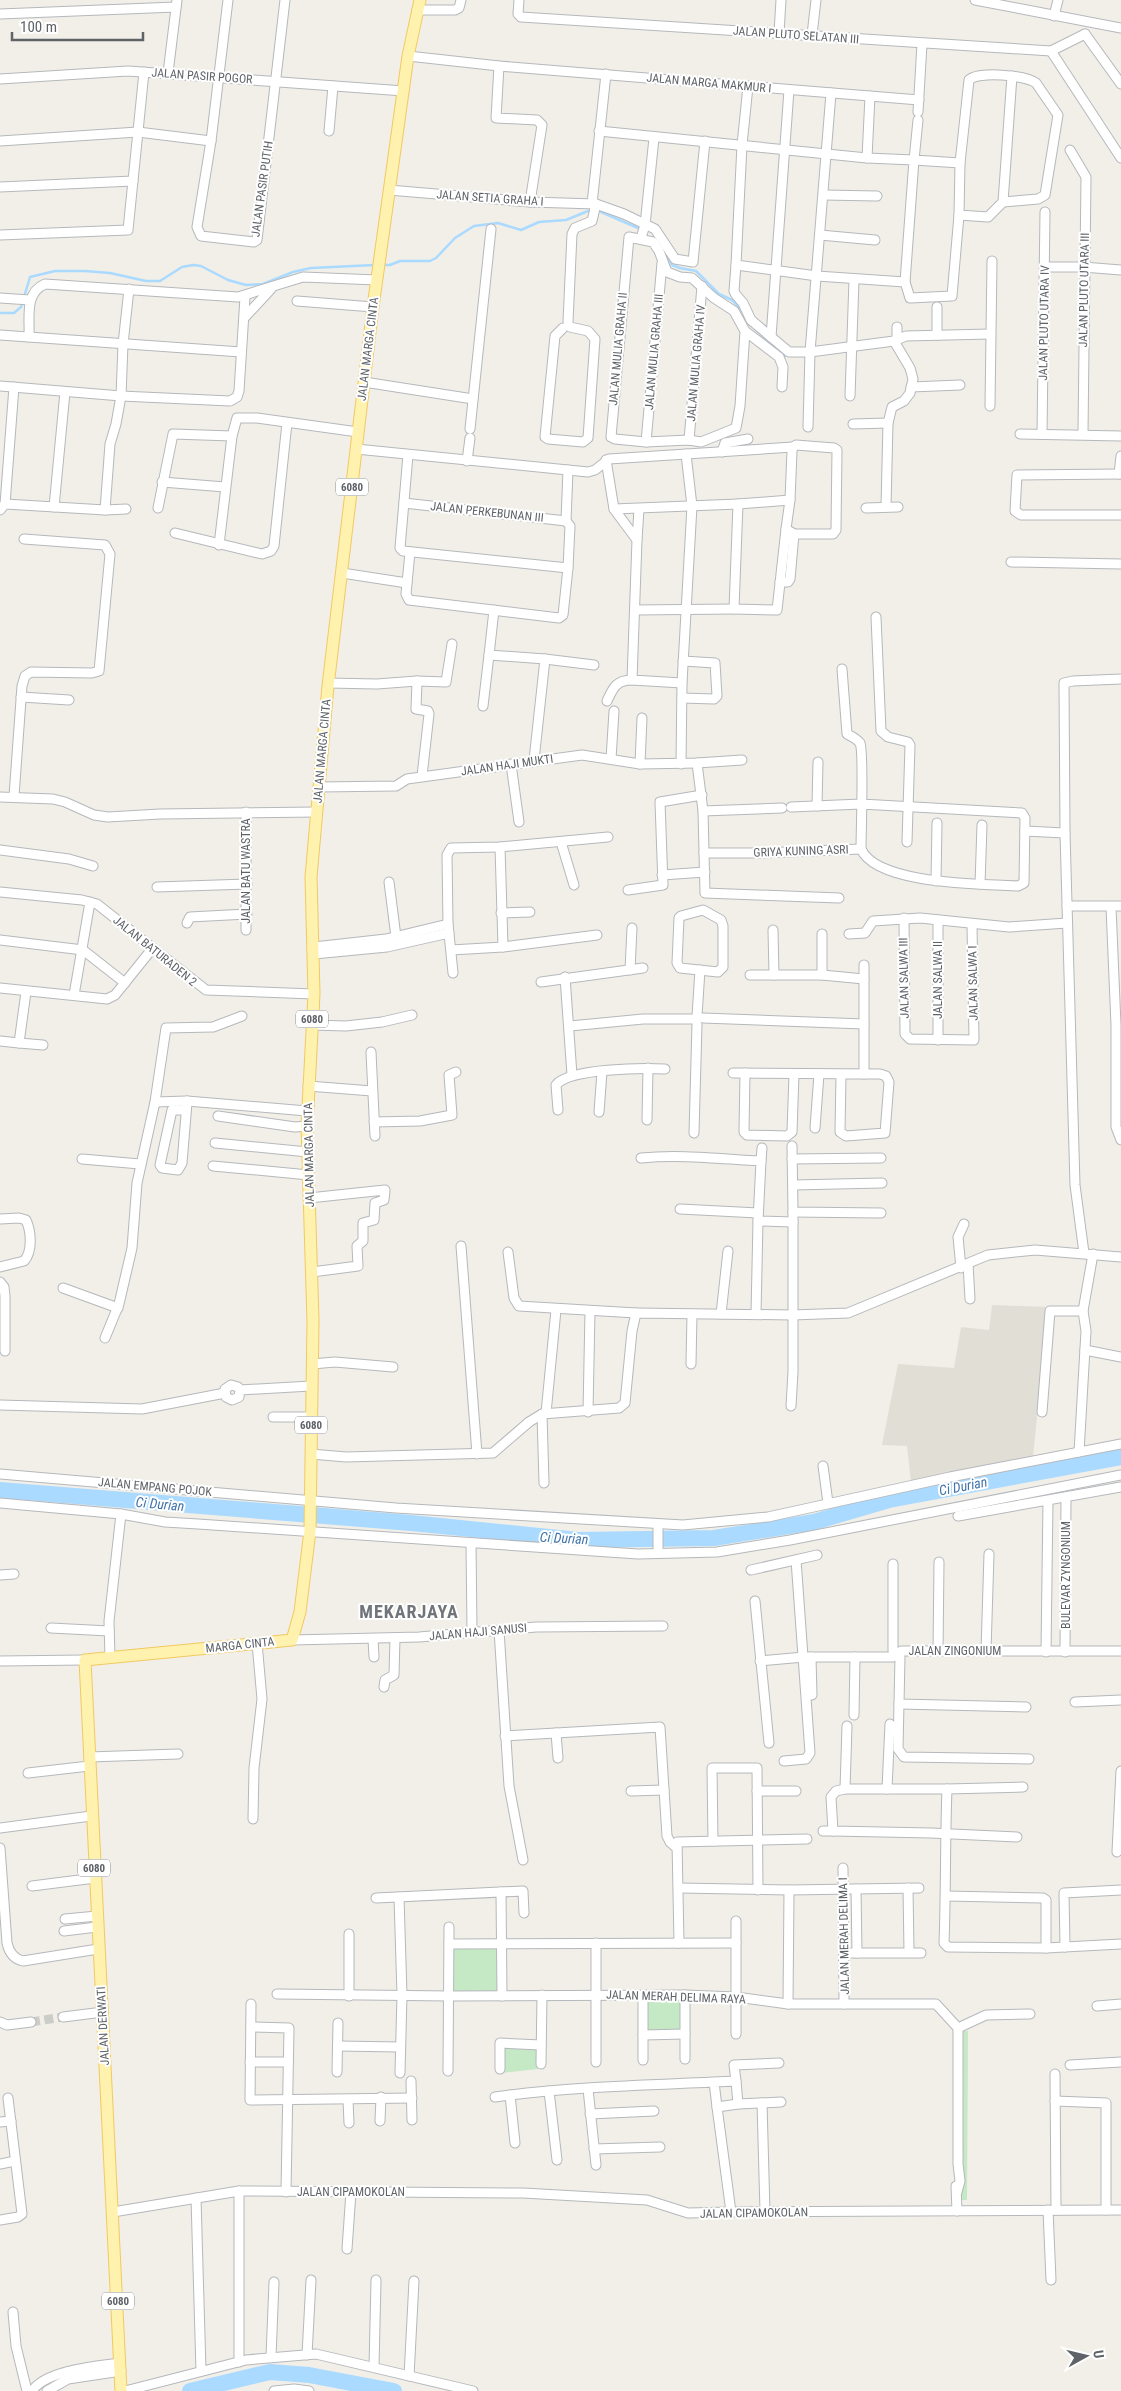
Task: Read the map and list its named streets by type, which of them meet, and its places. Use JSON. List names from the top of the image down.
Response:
{
  "streets": {
    "main road": [
      "JALAN MARGA CINTA",
      "6080",
      "MARGA CINTA",
      "JALAN DERWATI"
    ],
    "street": [
      "JALAN PLUTO SELATAN III",
      "JALAN PASIR POGOR",
      "JALAN MARGA MAKMUR I",
      "JALAN PASIR PUTIH",
      "JALAN SETIA GRAHA I",
      "JALAN PLUTO UTARA III",
      "JALAN PLUTO UTARA IV",
      "JALAN MULIA GRAHA II",
      "JALAN MULIA GRAHA III",
      "JALAN MULIA GRAHA IV",
      "JALAN PERKEBUNAN III",
      "JALAN HAJI MUKTI",
      "GRIYA KUNING ASRI",
      "JALAN BATU WASTRA",
      "JALAN BATURADEN 2",
      "JALAN SALWA III",
      "JALAN SALWA II",
      "JALAN SALWA I",
      "JALAN EMPANG POJOK",
      "BULEVAR ZYNGONIUM",
      "JALAN HAJI SANUSI",
      "JALAN ZINGONIUM",
      "JALAN MERAH DELIMA I",
      "JALAN MERAH DELIMA RAYA",
      "JALAN CIPAMOKOLAN"
    ]
  },
  "crossings": [
    ["JALAN PASIR POGOR", "JALAN PASIR PUTIH"],
    ["JALAN PASIR POGOR", "JALAN MARGA CINTA"],
    ["JALAN MARGA MAKMUR I", "JALAN MARGA CINTA"],
    ["JALAN SETIA GRAHA I", "JALAN MARGA CINTA"],
    ["JALAN MARGA CINTA", "JALAN HAJI MUKTI"],
    ["JALAN MARGA CINTA", "JALAN BATURADEN 2"],
    ["JALAN MARGA CINTA", "JALAN EMPANG POJOK"],
    ["JALAN MARGA CINTA", "MARGA CINTA"],
    ["JALAN MULIA GRAHA II", "JALAN MULIA GRAHA III"],
    ["JALAN SALWA III", "JALAN SALWA II"],
    ["JALAN SALWA III", "JALAN SALWA I"],
    ["JALAN SALWA II", "JALAN SALWA I"],
    ["JALAN EMPANG POJOK", "MARGA CINTA"],
    ["BULEVAR ZYNGONIUM", "JALAN ZINGONIUM"],
    ["JALAN HAJI SANUSI", "MARGA CINTA"],
    ["MARGA CINTA", "JALAN DERWATI"],
    ["JALAN MERAH DELIMA I", "JALAN MERAH DELIMA RAYA"],
    ["JALAN DERWATI", "JALAN CIPAMOKOLAN"]
  ],
  "districts": ["MEKARJAYA"],
  "water": ["Ci Durian"],
  "scale_bar": "100 m",
  "north": "right"
}
